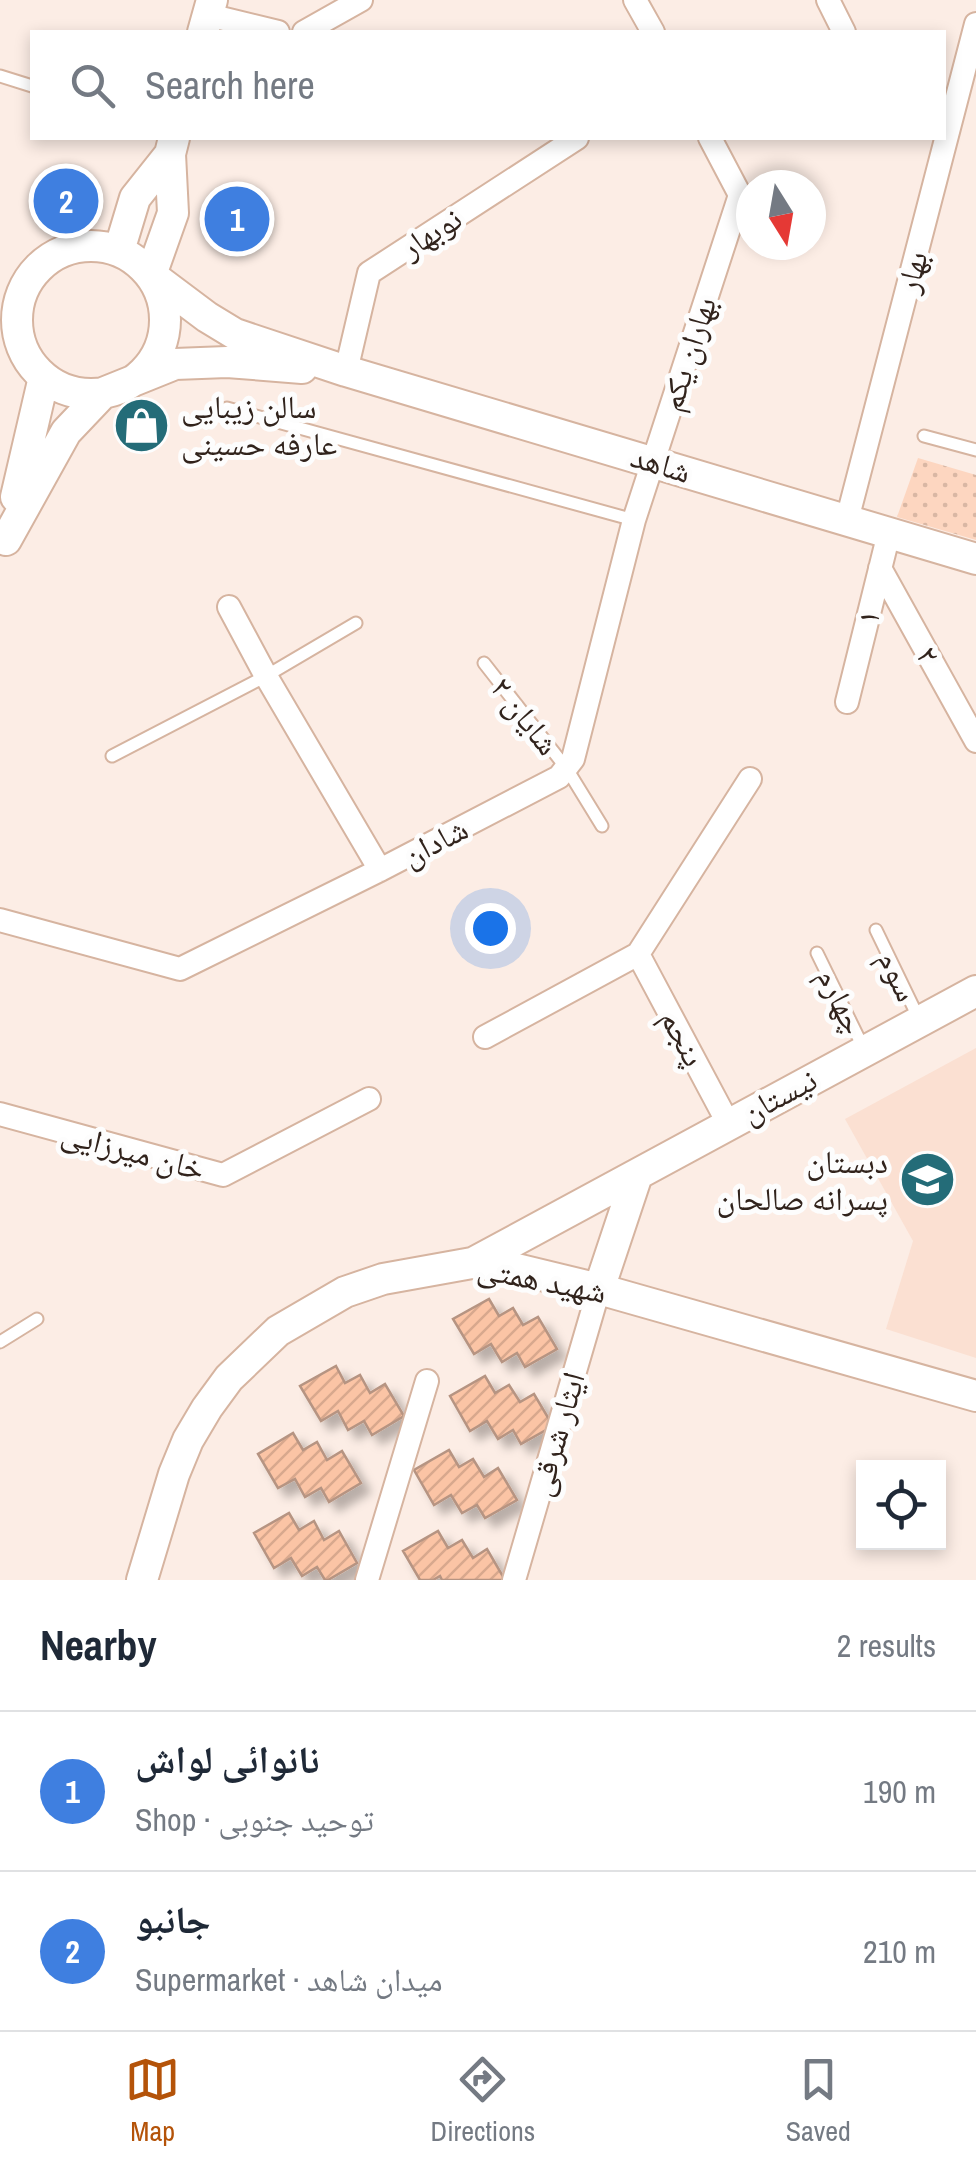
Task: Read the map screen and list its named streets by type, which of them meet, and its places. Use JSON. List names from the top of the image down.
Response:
{
  "streets": {
    "street": [
      "نوبهار",
      "بهار",
      "بهاران یکم",
      "شاهد",
      "۱",
      "۲",
      "شادان",
      "پنجم",
      "نيستان",
      "خان میرزایی",
      "شهید همتی",
      "ایثار شرقی"
    ],
    "lane": ["شایان ۲", "سوم", "چهارم"]
  },
  "crossings": [
    ["نوبهار", "شاهد"],
    ["بهار", "شاهد"],
    ["بهاران یکم", "شاهد"],
    ["شاهد", "۱"],
    ["۱", "۲"],
    ["شایان ۲", "شادان"],
    ["سوم", "نيستان"],
    ["چهارم", "نيستان"],
    ["پنجم", "نيستان"],
    ["نيستان", "شهید همتی"],
    ["شهید همتی", "ایثار شرقی"]
  ],
  "places": {
    "shop": ["سالن زیبایی عارفه حسینی"],
    "school or university": ["دبستان پسرانه صالحان"]
  },
  "north": "bottom",
  "page": {
    "search": "Search here",
    "pins": ["2", "1"],
    "heading": ["Nearby", "2 results"],
    "list": [
      {
        "mark": "1",
        "name": "نانوائی لواش",
        "note": "Shop · توحید جنوبی",
        "value": "190 m"
      },
      {
        "mark": "2",
        "name": "جانبو",
        "note": "Supermarket · میدان شاهد",
        "value": "210 m"
      }
    ],
    "nav": ["Map", "Directions", "Saved"]
  }
}
